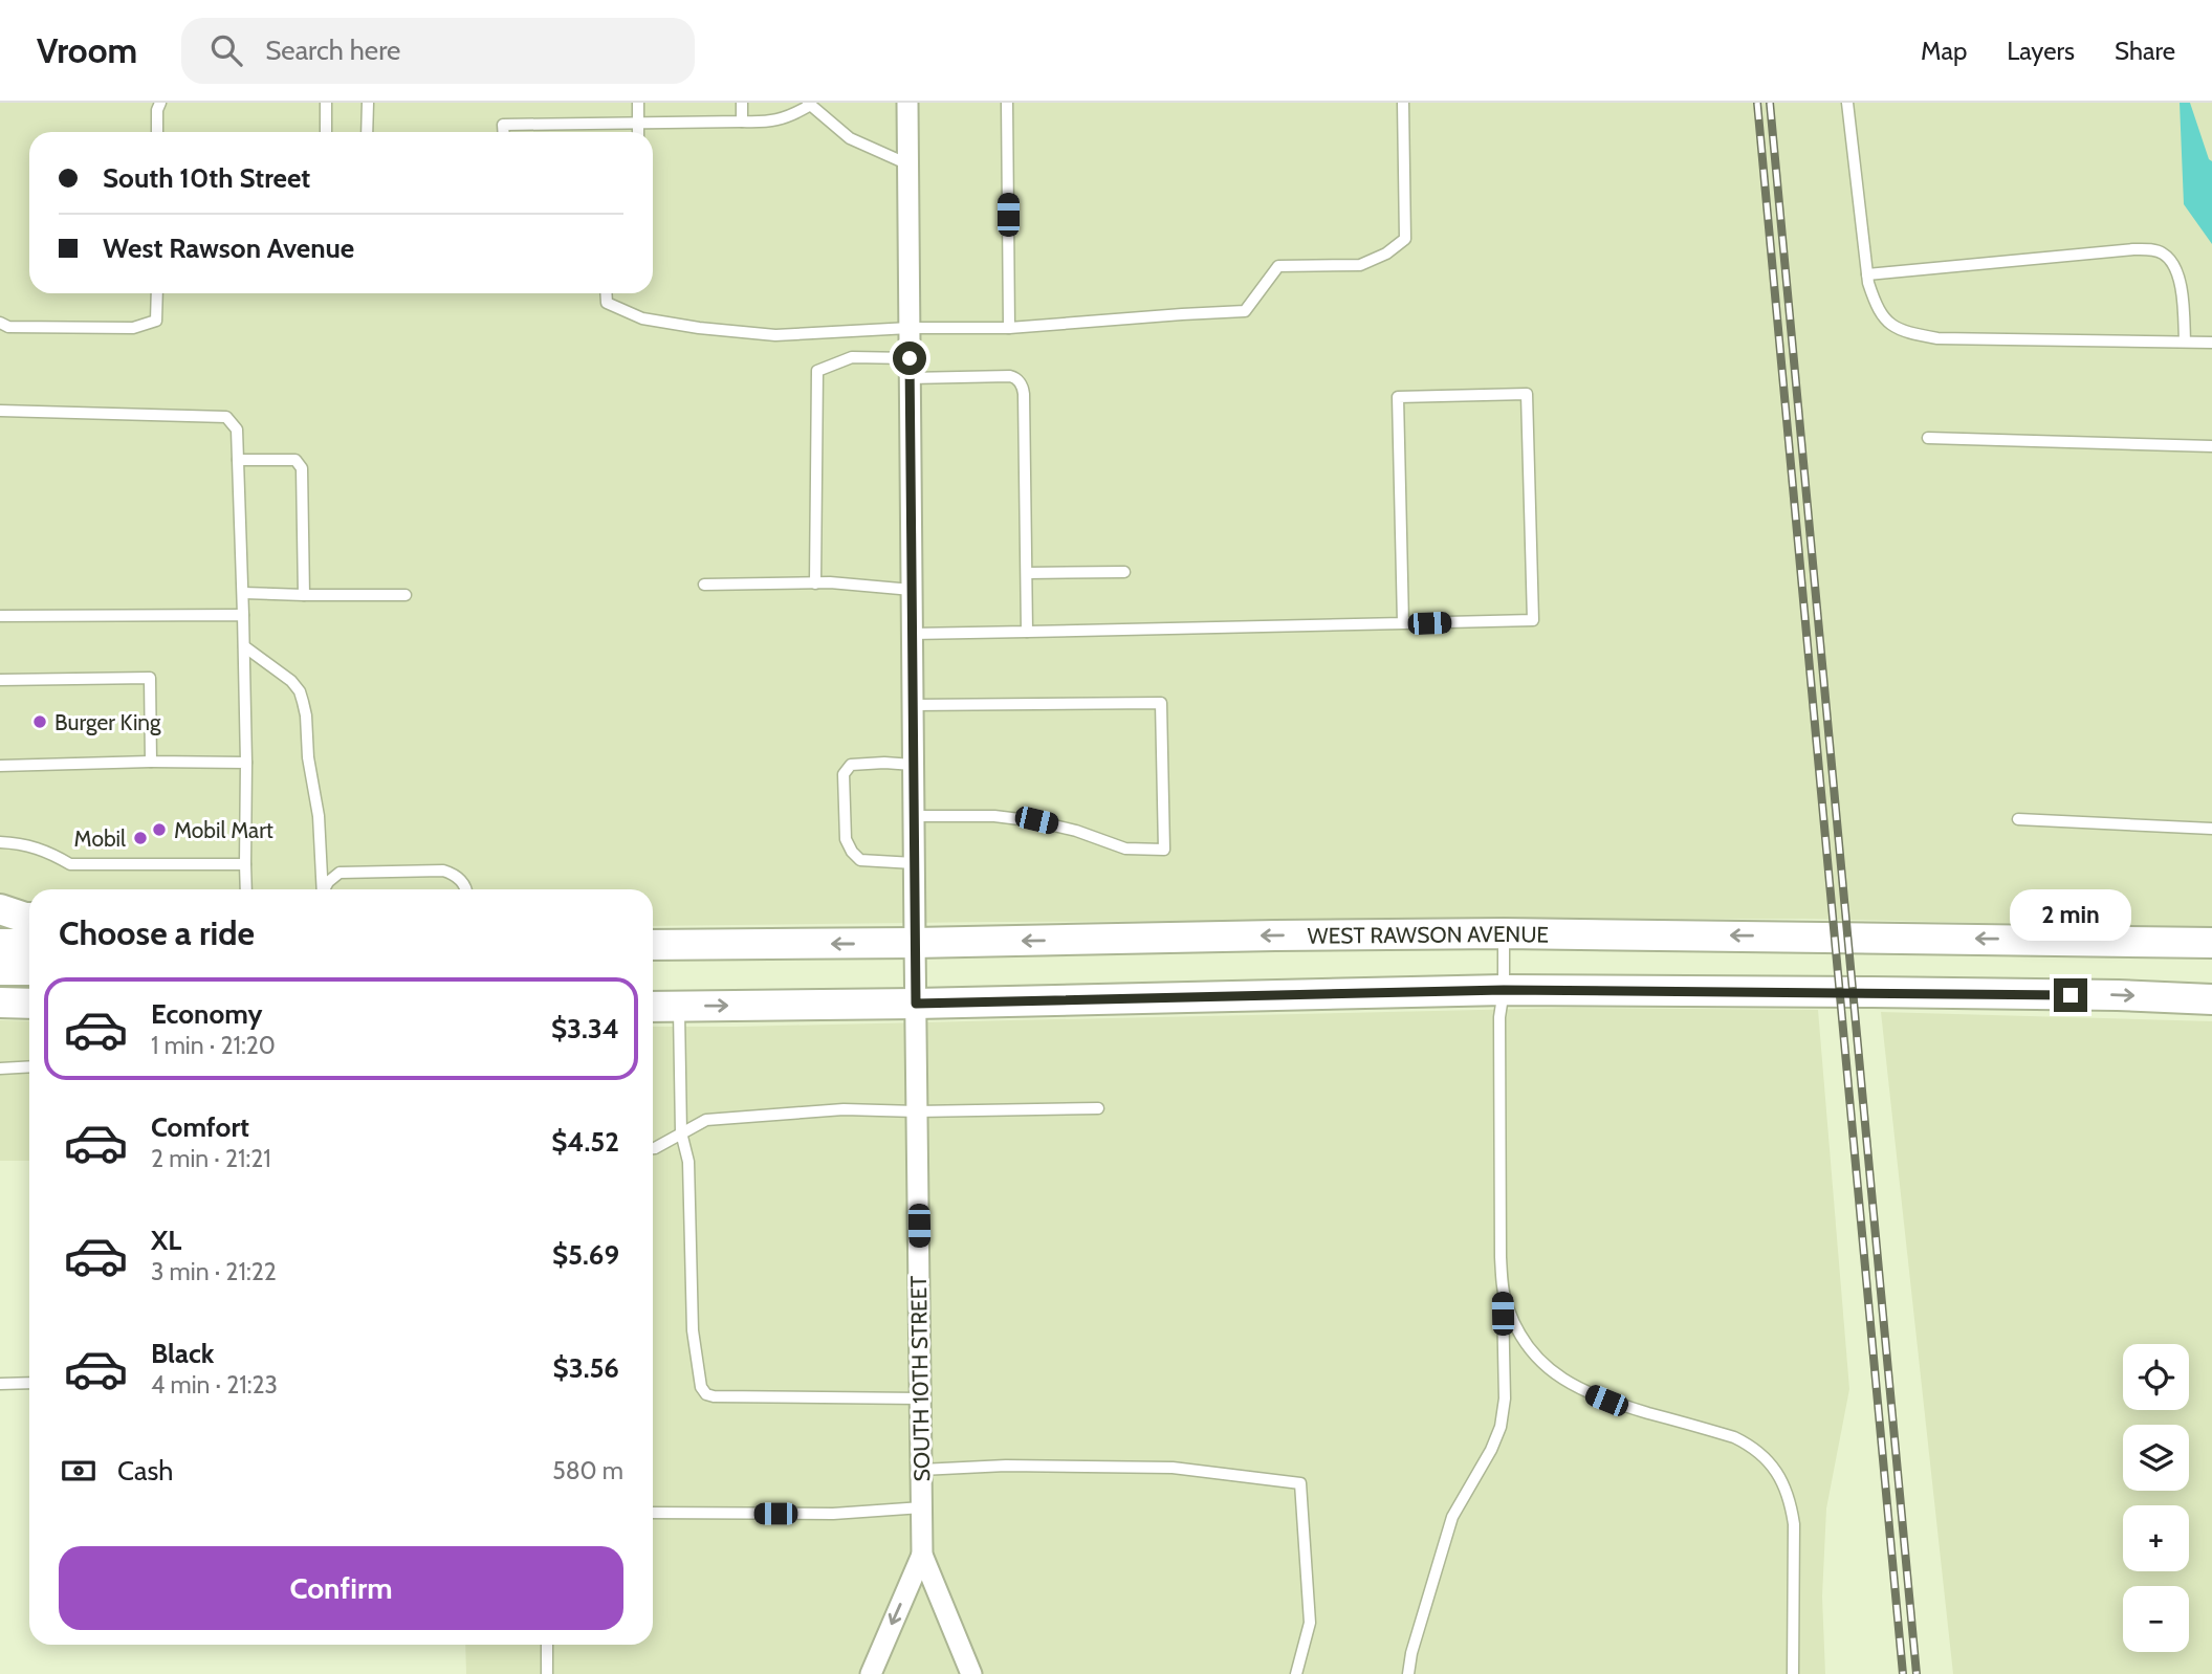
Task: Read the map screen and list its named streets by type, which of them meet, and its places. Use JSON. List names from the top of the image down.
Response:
{
  "streets": {
    "main road": ["WEST RAWSON AVENUE"],
    "street": ["SOUTH 10TH STREET"]
  },
  "crossings": [
    ["WEST RAWSON AVENUE", "SOUTH 10TH STREET"]
  ],
  "places": ["Burger King", "Mobil Mart", "Mobil"],
  "page": {
    "header": "Vroom",
    "search": "Search here",
    "nav": ["Map", "Layers", "Share"],
    "banner": ["South 10th Street", "West Rawson Avenue"],
    "bubble": "2 min",
    "heading": "Choose a ride",
    "list": [
      {
        "name": "Economy",
        "note": "1 min · 21:20",
        "value": "$3.34"
      },
      {
        "name": "Comfort",
        "note": "2 min · 21:21",
        "value": "$4.52"
      },
      {
        "name": "XL",
        "note": "3 min · 21:22",
        "value": "$5.69"
      },
      {
        "name": "Black",
        "note": "4 min · 21:23",
        "value": "$3.56"
      }
    ],
    "map_buttons": ["+", "−"],
    "pay": ["Cash", "580 m"],
    "buttons": "Confirm"
  }
}
